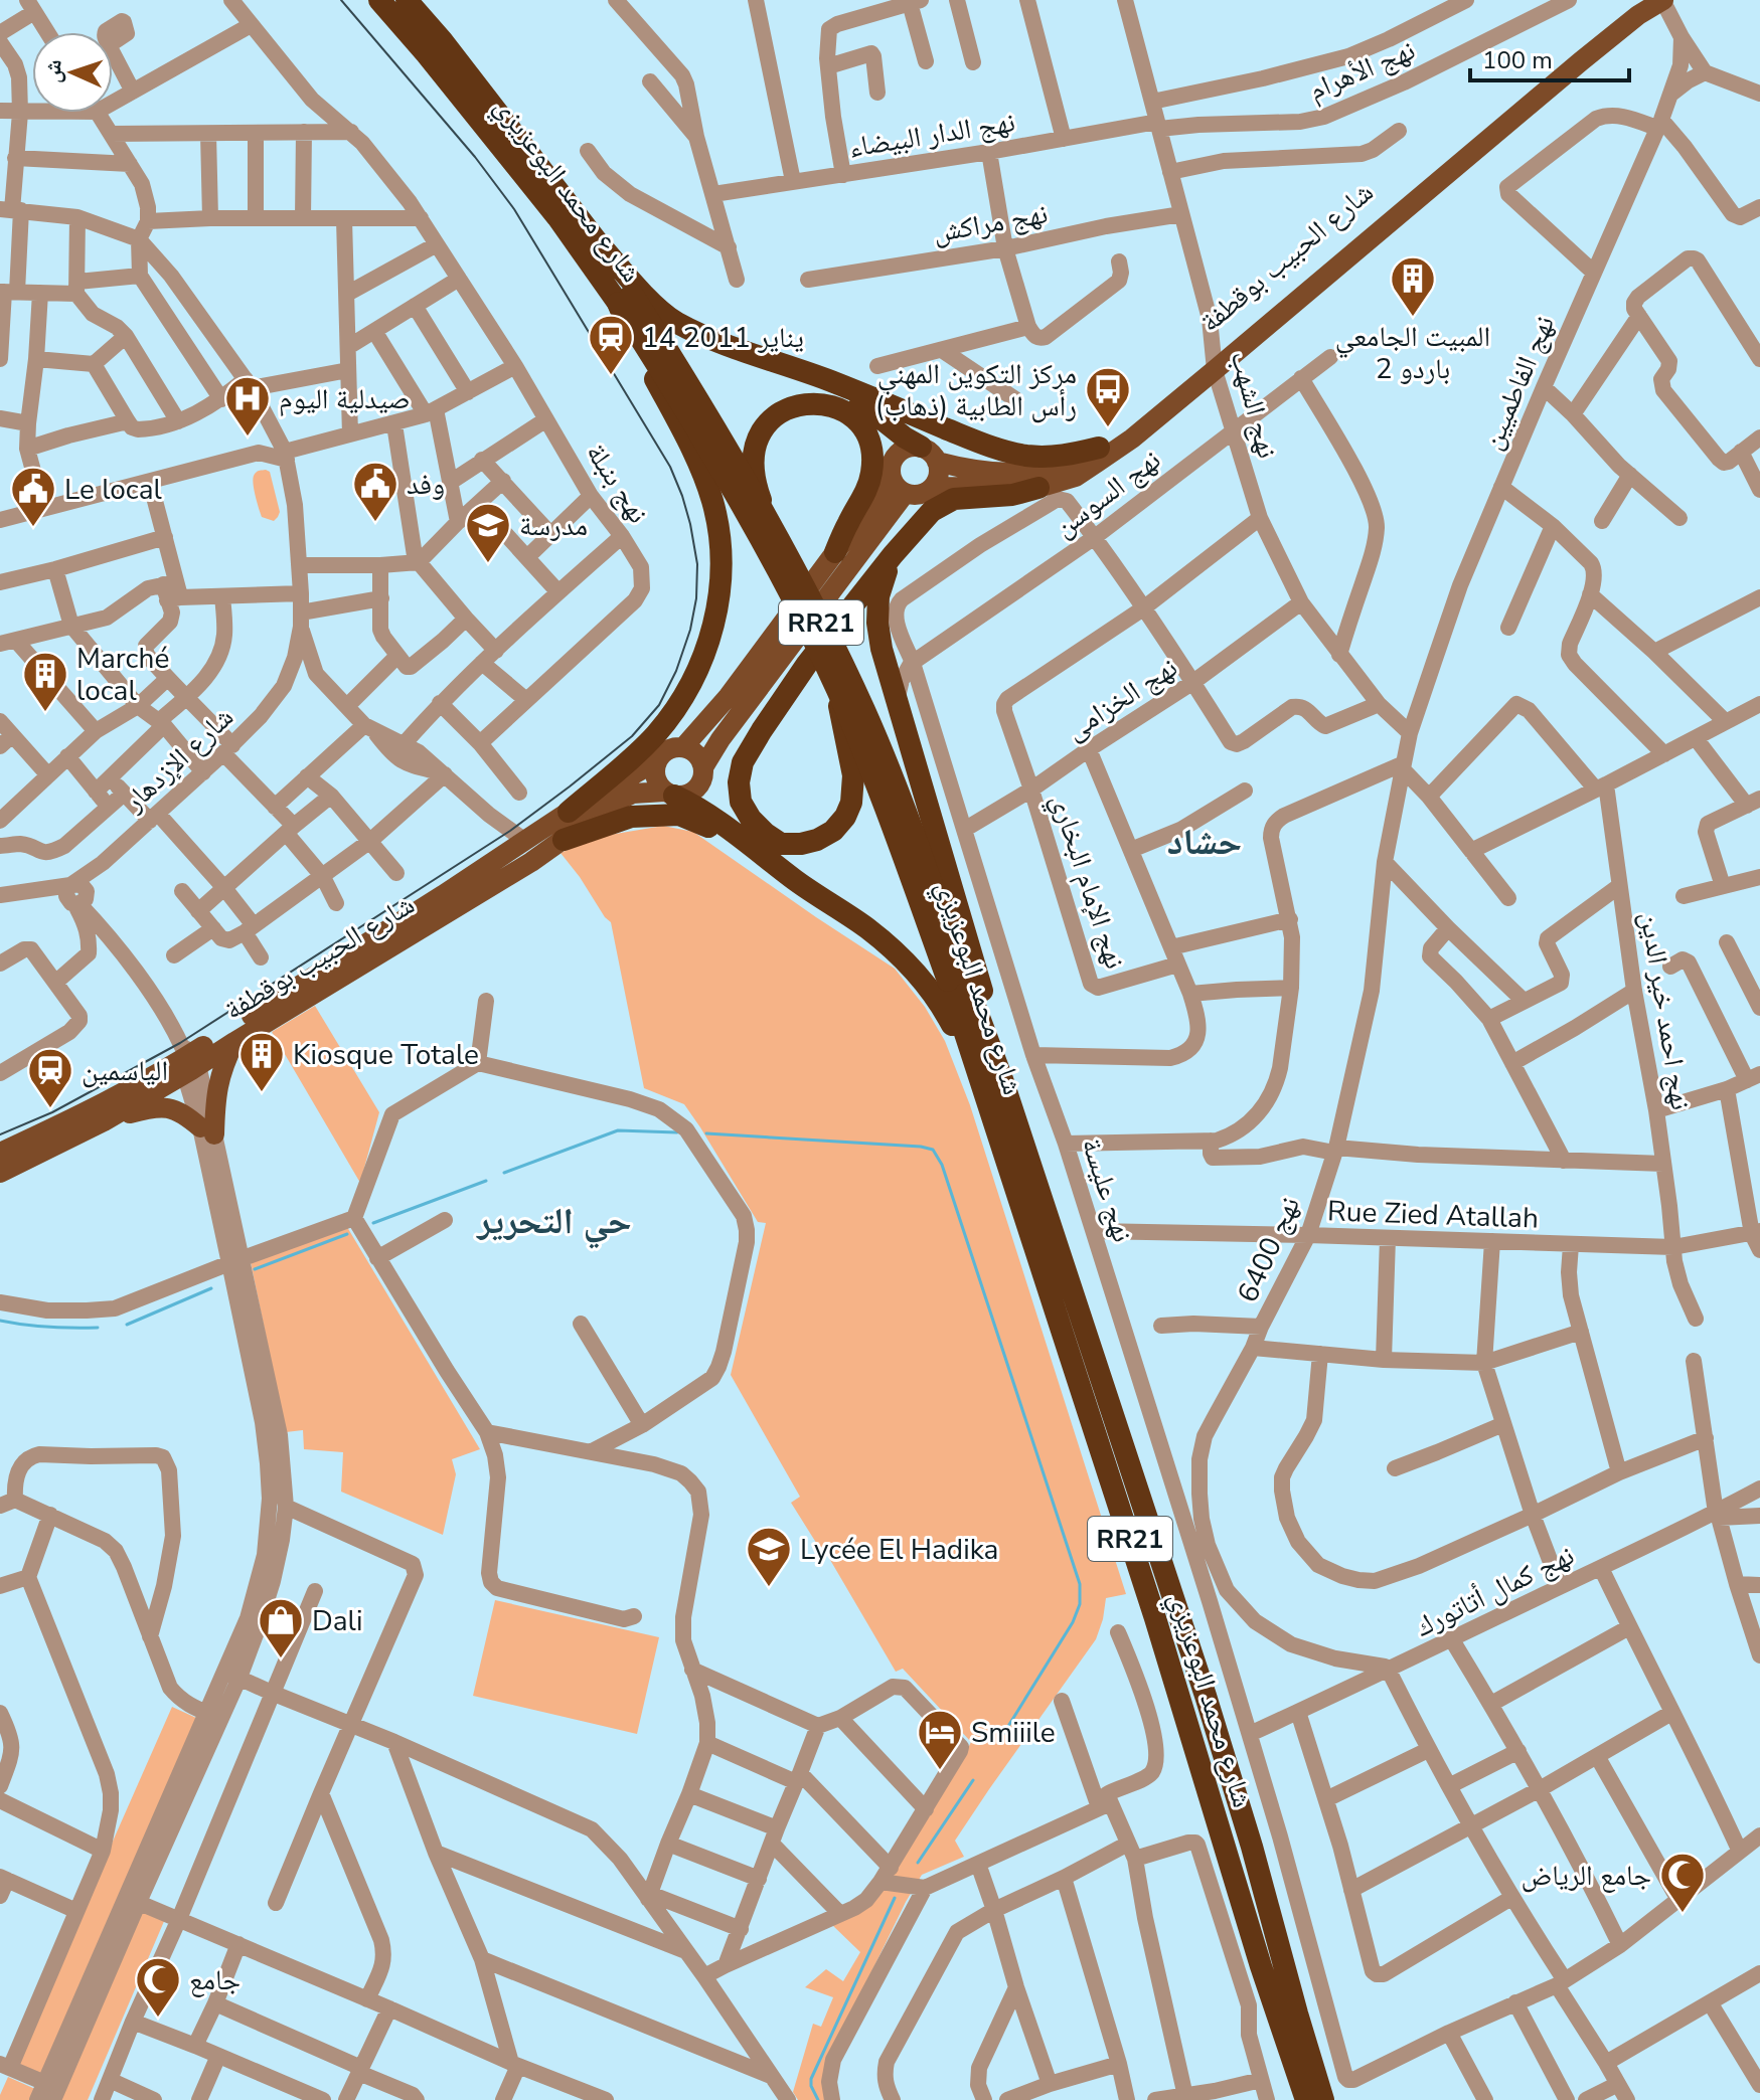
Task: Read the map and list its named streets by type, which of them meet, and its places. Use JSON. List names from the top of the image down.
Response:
{
  "streets": {
    "highway": ["شارع محمد البوعزيزي", "RR21"],
    "main road": ["شارع الحبيب بوقطفة"],
    "street": [
      "نهج الأهرام",
      "نهج الدار البيضاء",
      "نهج مراكش",
      "نهج الفاطميين",
      "نهج الشهب",
      "نهج بنبلة",
      "نهج السوسن",
      "نهج الخزامى",
      "شارع الإزدهار",
      "نهج الإمام البخاري",
      "نهج احمد خير الدين",
      "نهج عليسة",
      "Rue Zied Atallah",
      "نهج 6400",
      "نهج كمال أتاتورك"
    ]
  },
  "crossings": [
    ["نهج الأهرام", "نهج الدار البيضاء"],
    ["نهج الأهرام", "نهج الشهب"],
    ["نهج الدار البيضاء", "نهج الشهب"],
    ["نهج مراكش", "نهج الشهب"],
    ["شارع الحبيب بوقطفة", "نهج الشهب"],
    ["نهج الفاطميين", "نهج الشهب"],
    ["نهج الفاطميين", "نهج 6400"],
    ["نهج الشهب", "نهج السوسن"],
    ["نهج الشهب", "نهج الخزامى"],
    ["نهج الشهب", "نهج 6400"],
    ["نهج السوسن", "نهج عليسة"],
    ["نهج الخزامى", "نهج الإمام البخاري"],
    ["نهج الخزامى", "نهج عليسة"],
    ["نهج احمد خير الدين", "Rue Zied Atallah"],
    ["نهج عليسة", "Rue Zied Atallah"],
    ["نهج عليسة", "نهج 6400"],
    ["نهج عليسة", "نهج كمال أتاتورك"],
    ["Rue Zied Atallah", "نهج 6400"],
    ["نهج 6400", "نهج كمال أتاتورك"]
  ],
  "districts": ["حشاد", "حي التحرير"],
  "places": {
    "building": ["المبيت الجامعي باردو 2", "Marché local", "Kiosque Totale"],
    "station": ["14 يناير 2011", "الياسمين"],
    "bus stop": ["مركز التكوين المهني رأس الطابية (ذهاب)"],
    "hospital": ["صيدلية اليوم"],
    "public building": ["وفد", "Le local"],
    "school or university": ["مدرسة", "Lycée El Hadika"],
    "shop": ["Dali"],
    "hotel": ["Smiiile"],
    "mosque": ["جامع الرياض", "جامع"]
  },
  "scale_bar": "100 m",
  "north": "left"
}
